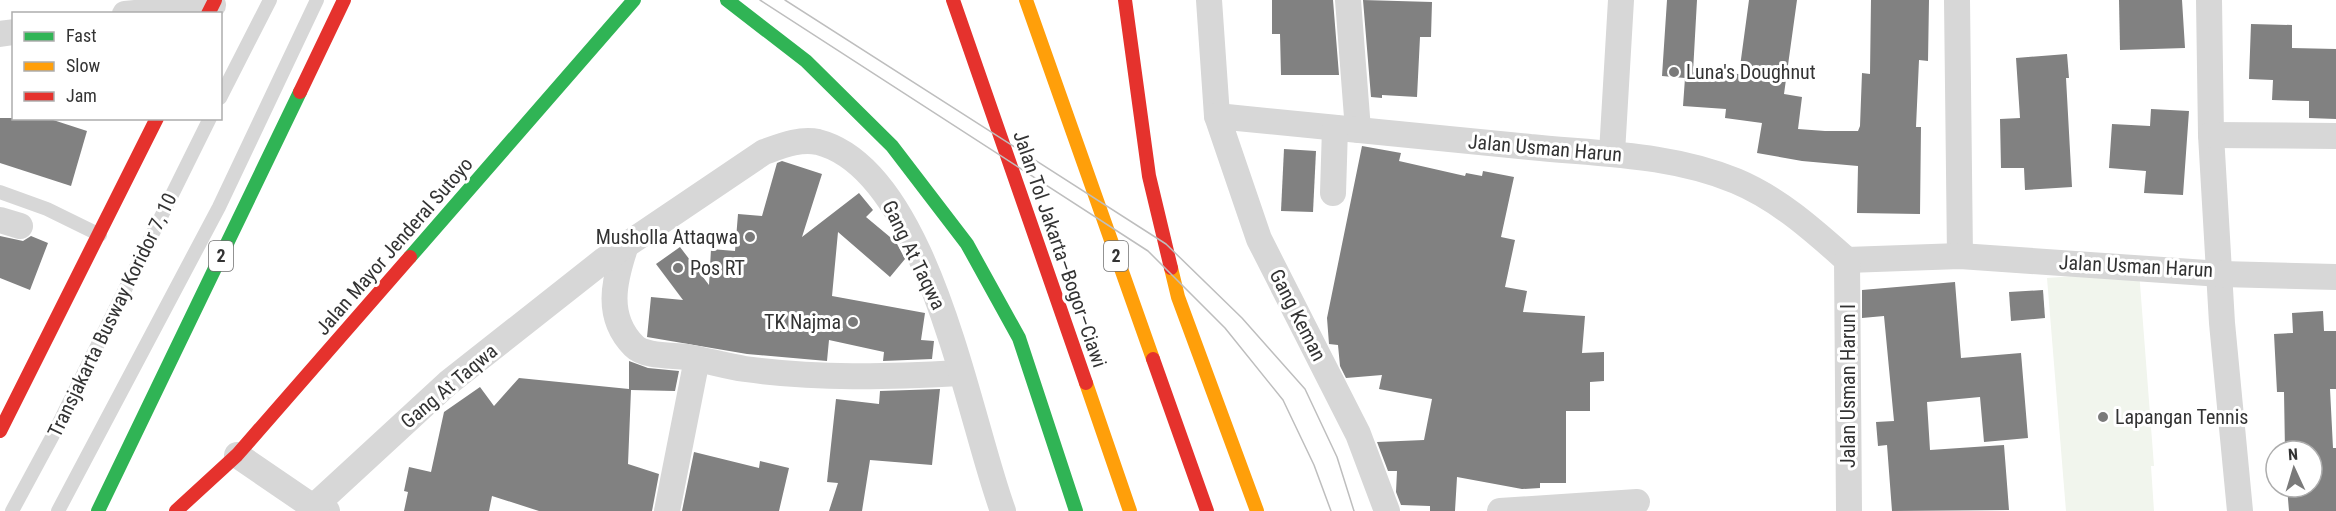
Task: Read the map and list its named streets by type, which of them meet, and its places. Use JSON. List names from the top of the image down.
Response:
{
  "streets": {
    "highway": ["Jalan Mayor Jenderal Sutoyo", "Jalan Tol Jakarta–Bogor–Ciawi", "2"],
    "street": [
      "Jalan Usman Harun",
      "Gang At Taqwa",
      "Gang Keman",
      "Jalan Usman Harun I"
    ],
    "lane": ["Transjakarta Busway Koridor 7, 10"]
  },
  "crossings": [
    ["Jalan Usman Harun", "Gang Keman"],
    ["Jalan Usman Harun", "Jalan Usman Harun I"]
  ],
  "places": [
    "Luna's Doughnut",
    "Musholla Attaqwa",
    "Pos RT",
    "TK Najma",
    "Lapangan Tennis"
  ],
  "legend": ["Fast", "Slow", "Jam"],
  "north": "top"
}
